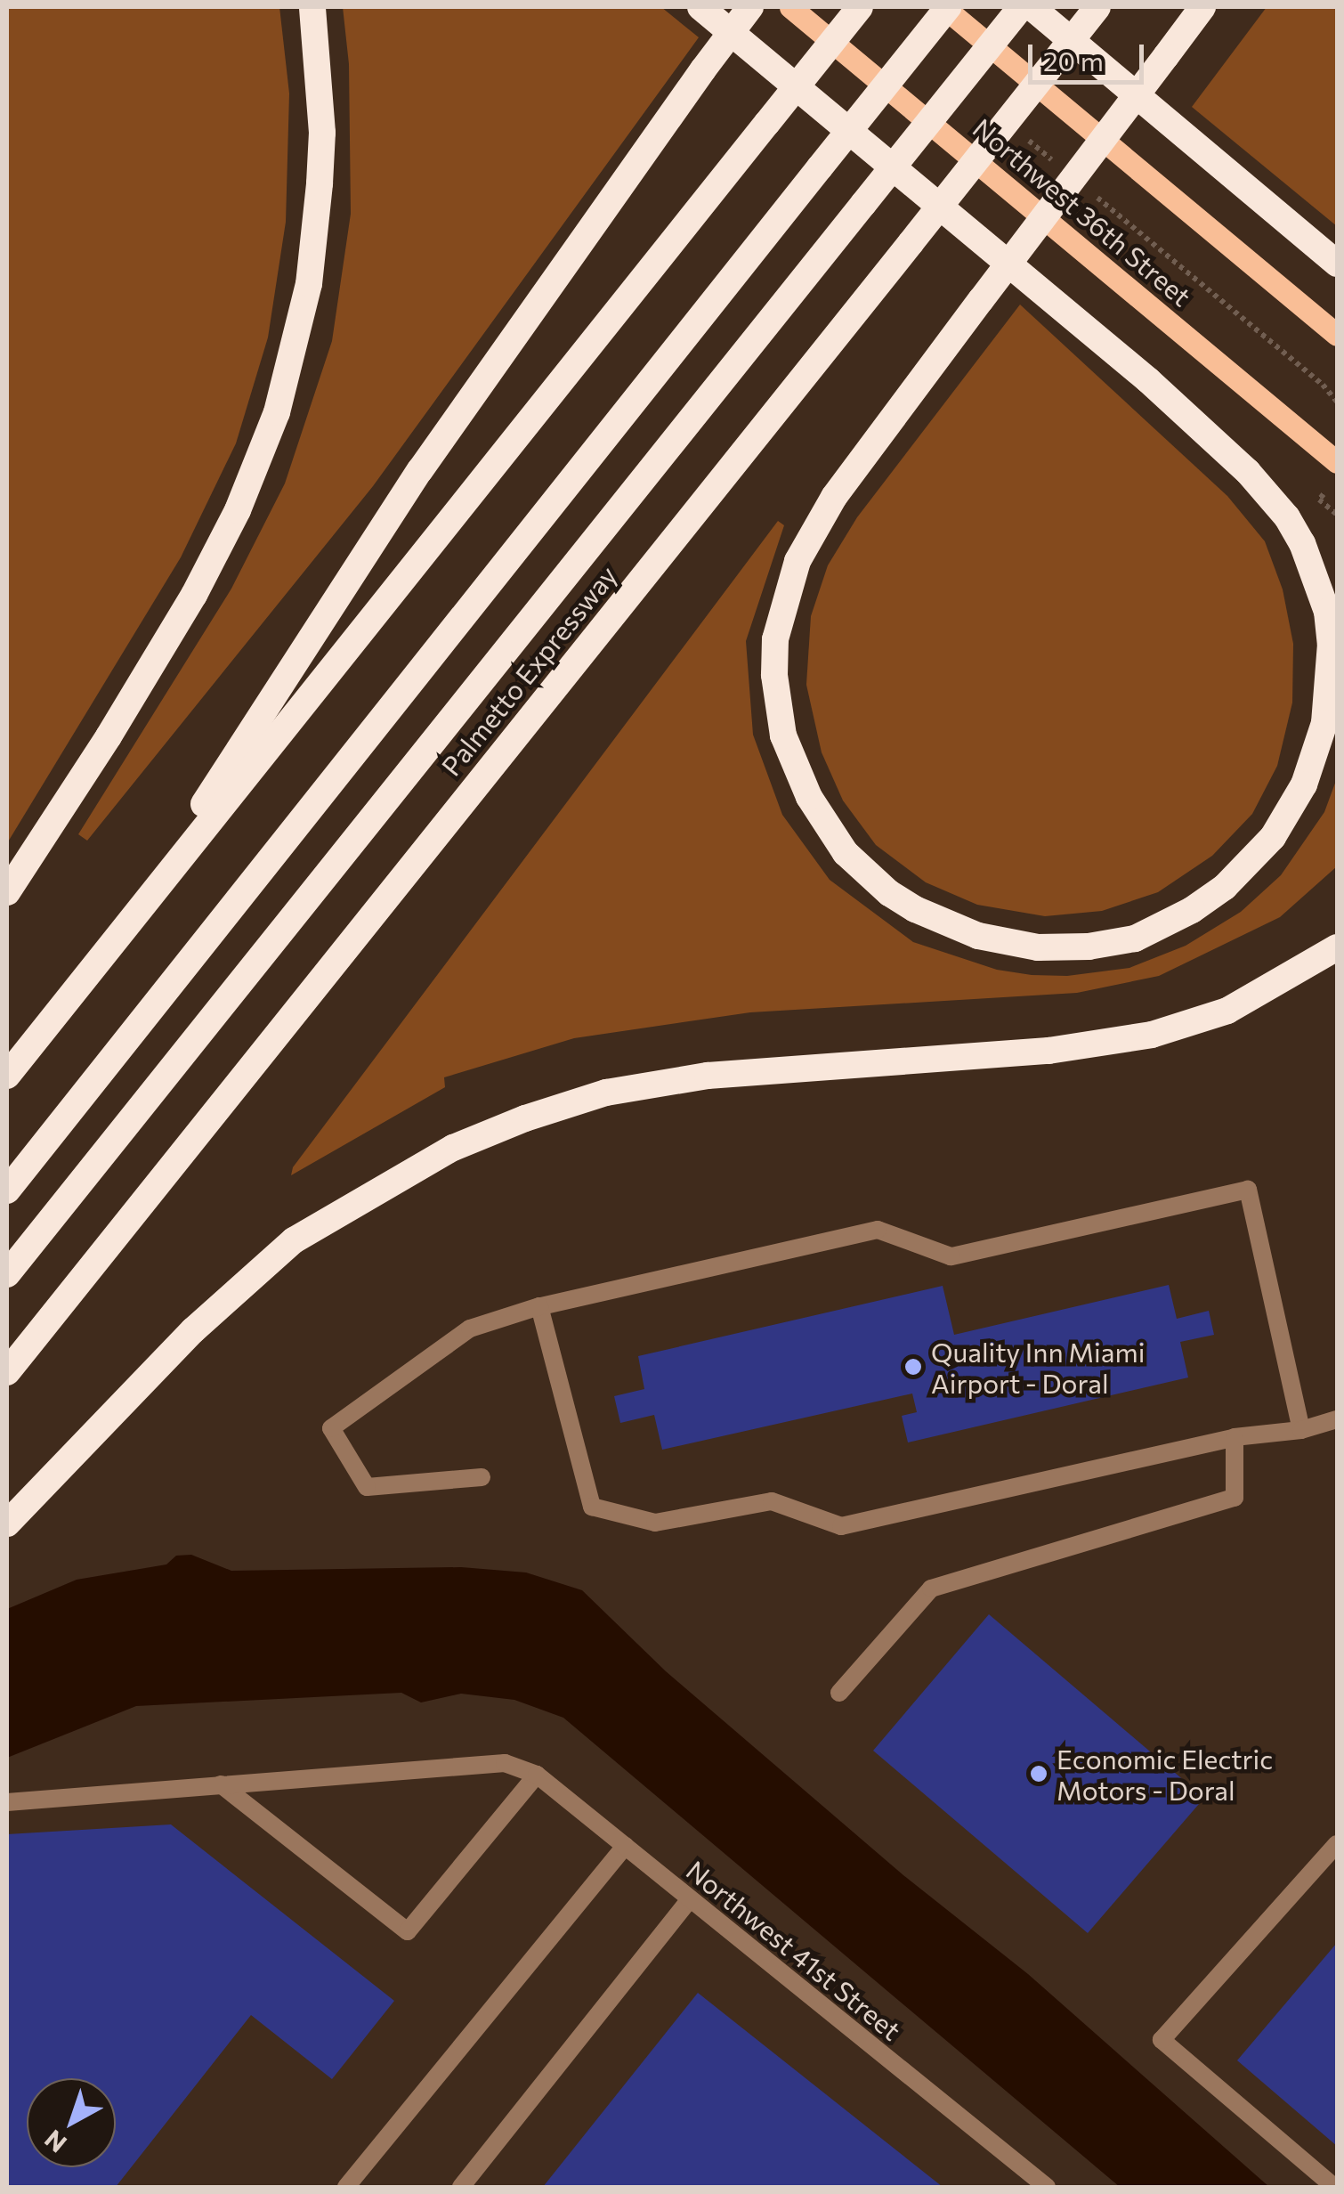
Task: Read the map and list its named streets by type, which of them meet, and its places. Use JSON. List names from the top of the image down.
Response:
{
  "streets": {
    "highway": ["Palmetto Expressway"],
    "main road": ["Northwest 36th Street"],
    "street": ["Northwest 41st Street"]
  },
  "places": ["Quality Inn Miami Airport - Doral", "Economic Electric Motors - Doral"],
  "scale_bar": "20 m",
  "north": "bottom left"
}
